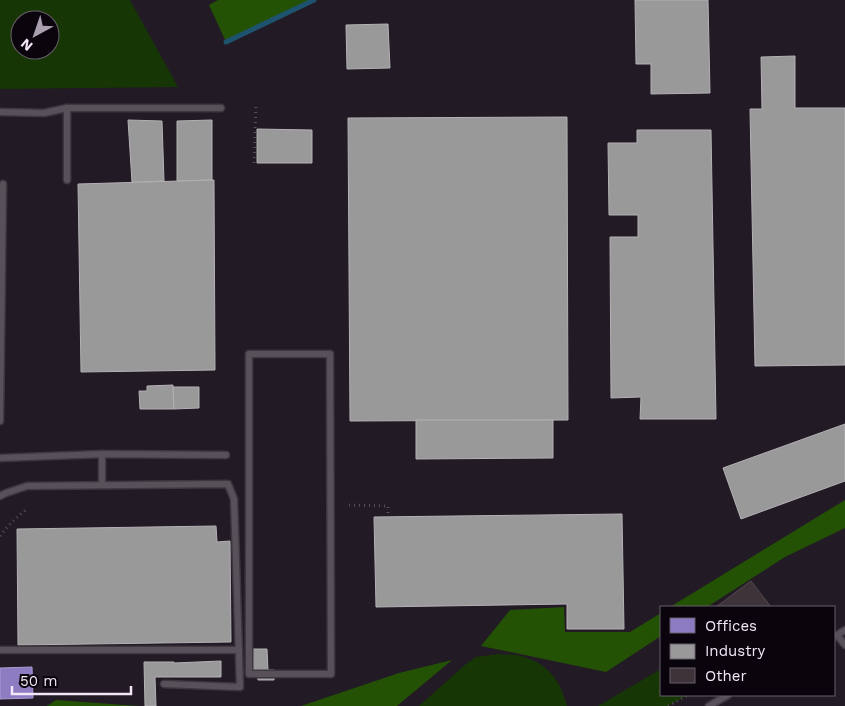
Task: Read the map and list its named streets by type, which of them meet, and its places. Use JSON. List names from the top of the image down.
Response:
{
  "legend": ["Offices", "Industry", "Other"],
  "scale_bar": "50 m",
  "north": "bottom left"
}
